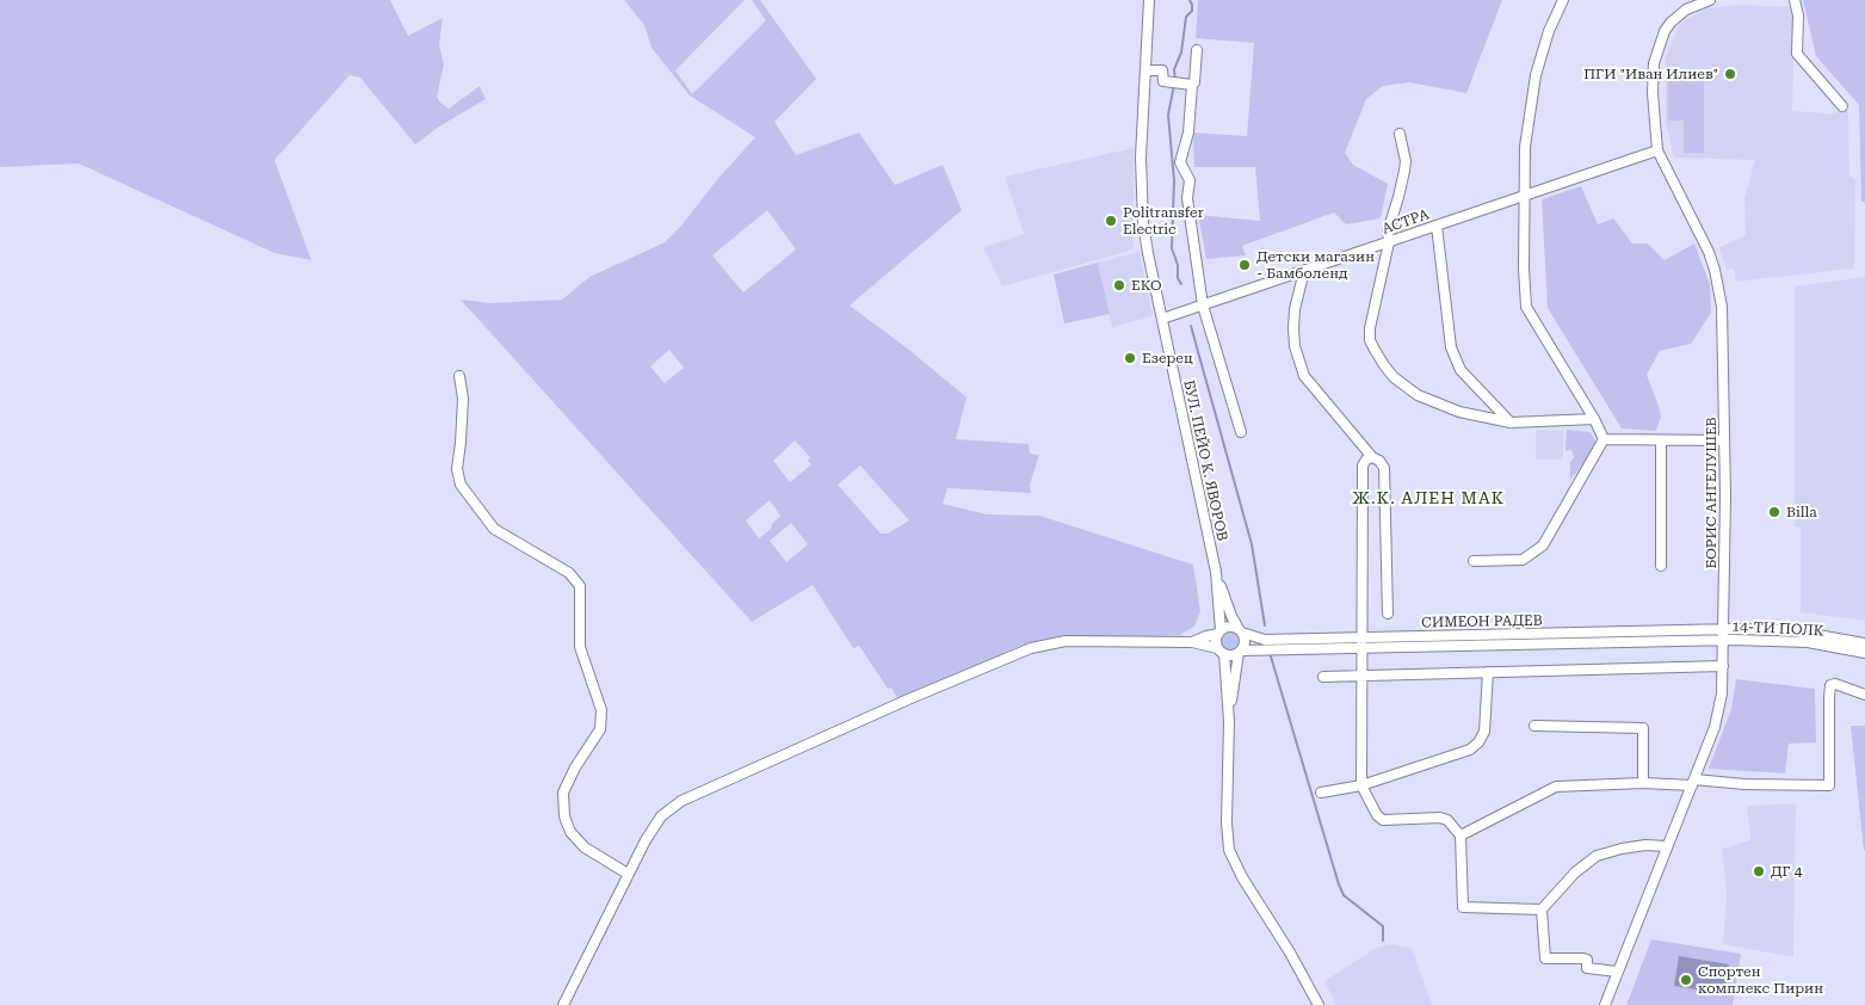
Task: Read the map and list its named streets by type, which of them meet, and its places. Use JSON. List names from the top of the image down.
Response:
{
  "streets": {
    "street": [
      "АСТРА",
      "БУЛ. ПЕЙО К. ЯВОРОВ",
      "БОРИС АНГЕЛУШЕВ",
      "СИМЕОН РАДЕВ",
      "14-ТИ ПОЛК"
    ]
  },
  "crossings": [
    ["АСТРА", "БУЛ. ПЕЙО К. ЯВОРОВ"],
    ["АСТРА", "БОРИС АНГЕЛУШЕВ"],
    ["БУЛ. ПЕЙО К. ЯВОРОВ", "СИМЕОН РАДЕВ"],
    ["БОРИС АНГЕЛУШЕВ", "СИМЕОН РАДЕВ"],
    ["БОРИС АНГЕЛУШЕВ", "14-ТИ ПОЛК"],
    ["СИМЕОН РАДЕВ", "14-ТИ ПОЛК"]
  ],
  "districts": ["Ж.К. АЛЕН МАК"],
  "places": [
    "ПГИ \"Иван Илиев\"",
    "Politransfer Electric",
    "Детски магазин - Бамболенд",
    "EKO",
    "Езерец",
    "Billa",
    "ДГ 4",
    "Спортен комплекс Пирин"
  ]
}
